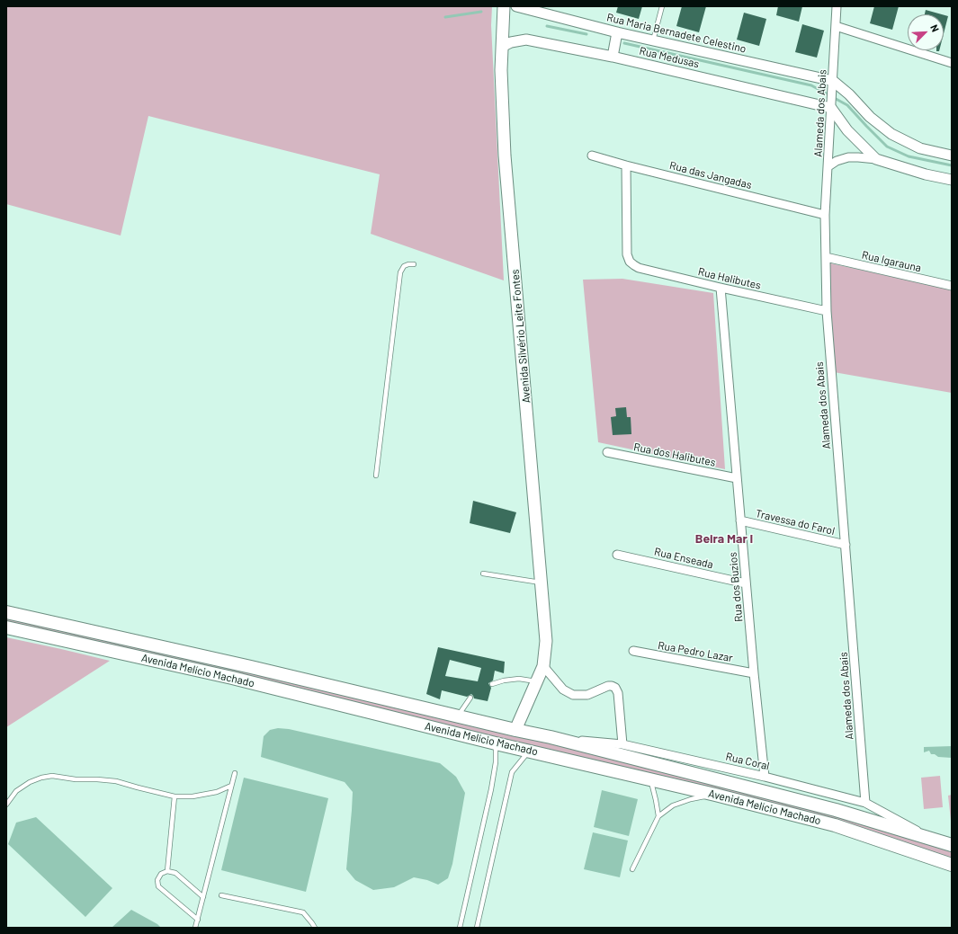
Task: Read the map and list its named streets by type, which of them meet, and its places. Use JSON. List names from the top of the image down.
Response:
{
  "streets": {
    "main road": ["Avenida Silvério Leite Fontes", "Avenida Melício Machado"],
    "street": [
      "Rua Maria Bernadete Celestino",
      "Rua Medusas",
      "Alameda dos Abais",
      "Rua das Jangadas",
      "Rua Igarauna",
      "Rua Halibutes",
      "Rua dos Halibutes",
      "Travessa do Farol",
      "Rua Enseada",
      "Rua dos Buzios",
      "Rua Pedro Lazar",
      "Rua Coral"
    ]
  },
  "crossings": [
    ["Rua Maria Bernadete Celestino", "Alameda dos Abais"],
    ["Rua Medusas", "Alameda dos Abais"],
    ["Rua Medusas", "Avenida Silvério Leite Fontes"],
    ["Alameda dos Abais", "Rua das Jangadas"],
    ["Alameda dos Abais", "Rua Igarauna"],
    ["Alameda dos Abais", "Rua Halibutes"],
    ["Alameda dos Abais", "Travessa do Farol"],
    ["Alameda dos Abais", "Rua Coral"],
    ["Rua das Jangadas", "Rua Halibutes"],
    ["Rua Halibutes", "Rua dos Buzios"],
    ["Avenida Silvério Leite Fontes", "Avenida Melício Machado"],
    ["Rua dos Halibutes", "Rua dos Buzios"],
    ["Travessa do Farol", "Rua dos Buzios"],
    ["Rua Enseada", "Rua dos Buzios"],
    ["Rua dos Buzios", "Rua Pedro Lazar"],
    ["Rua dos Buzios", "Rua Coral"],
    ["Avenida Melício Machado", "Rua Coral"]
  ],
  "districts": ["Beira Mar I"],
  "north": "top right"
}
